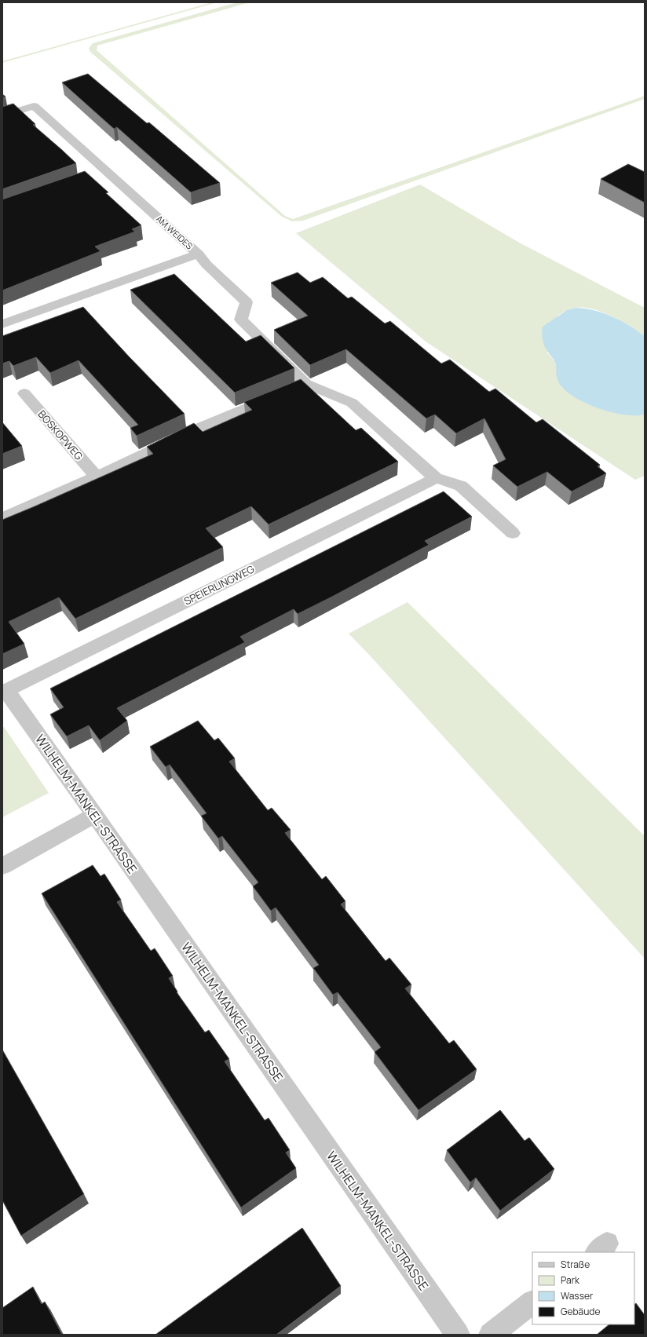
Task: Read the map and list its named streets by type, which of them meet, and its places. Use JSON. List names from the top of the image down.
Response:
{
  "streets": {
    "street": [
      "AM WEIDES",
      "BOSKOPWEG",
      "SPEIERLINGWEG",
      "WILHELM-MANKEL-STRASSE"
    ]
  },
  "crossings": [
    ["SPEIERLINGWEG", "WILHELM-MANKEL-STRASSE"]
  ],
  "legend": [
    "Straße",
    "Park",
    "Wasser",
    "Gebäude"
  ]
}
